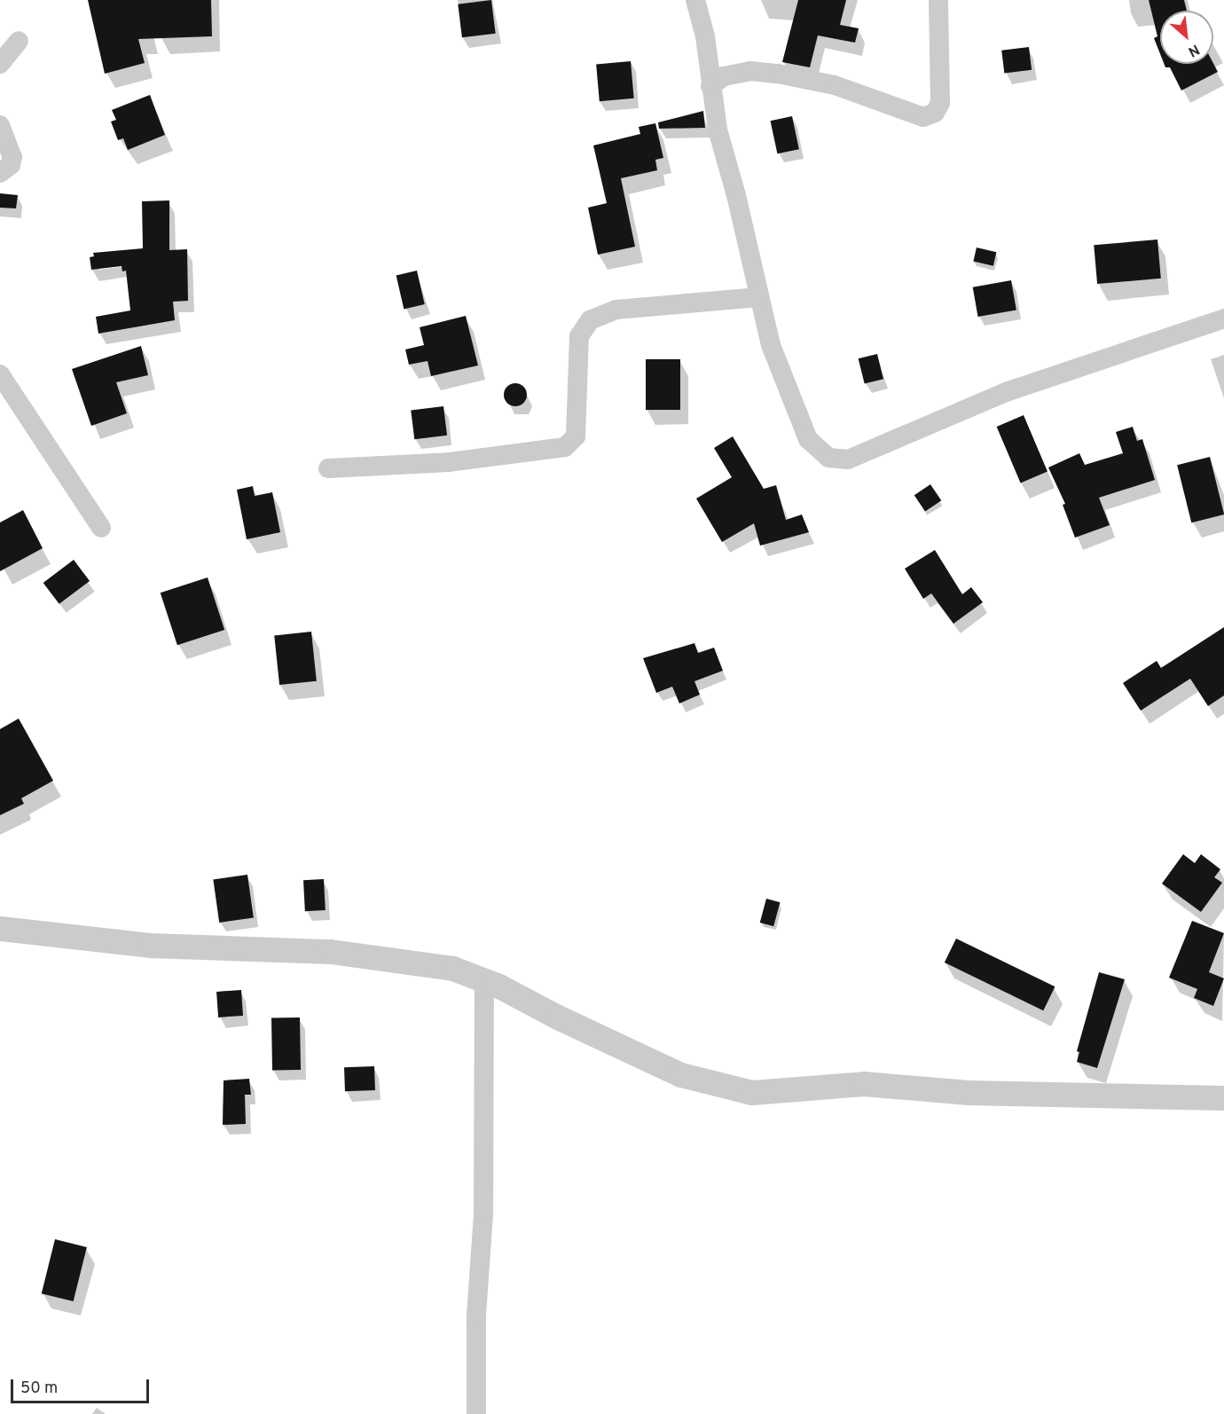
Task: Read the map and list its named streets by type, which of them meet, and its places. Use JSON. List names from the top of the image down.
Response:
{
  "scale_bar": "50 m",
  "north": "bottom right"
}
